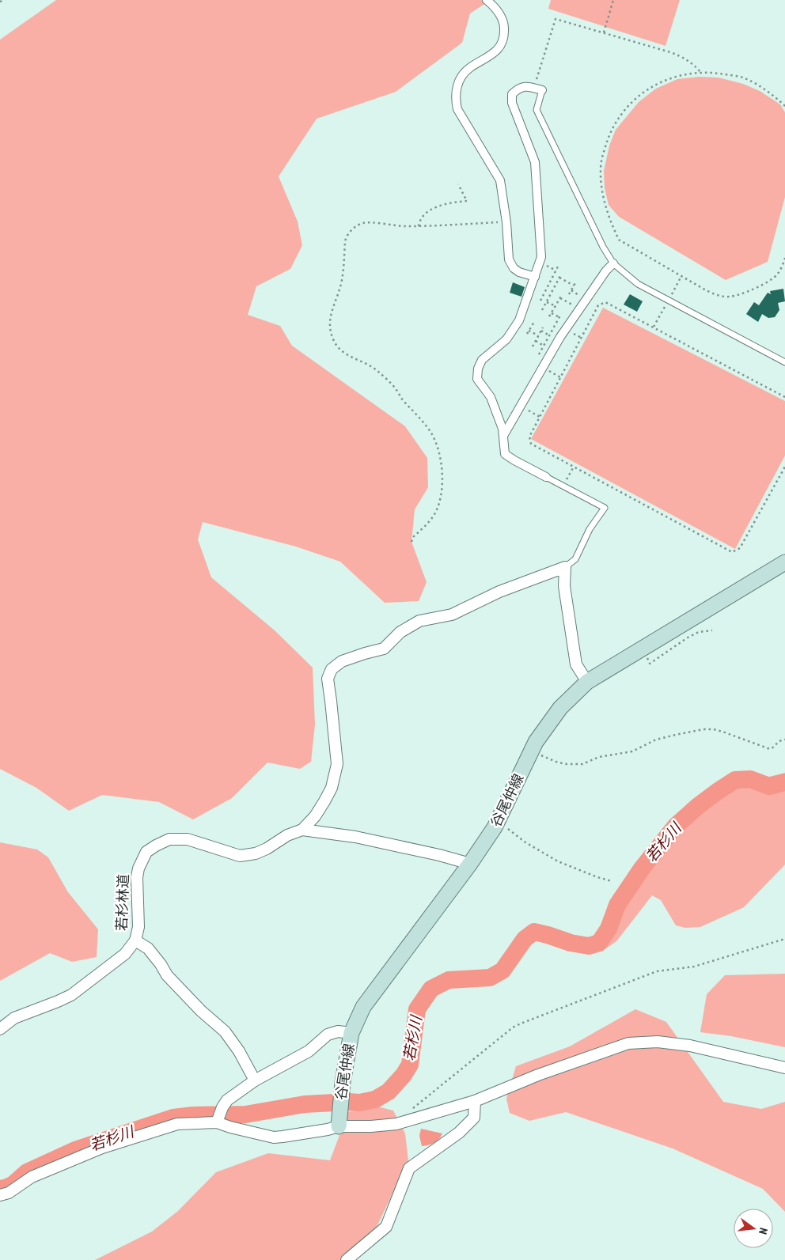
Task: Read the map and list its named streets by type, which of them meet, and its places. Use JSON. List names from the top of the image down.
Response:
{
  "streets": {
    "main road": ["谷尾仲線"],
    "street": ["若杉林道"]
  },
  "water": ["若杉川"],
  "north": "right"
}
